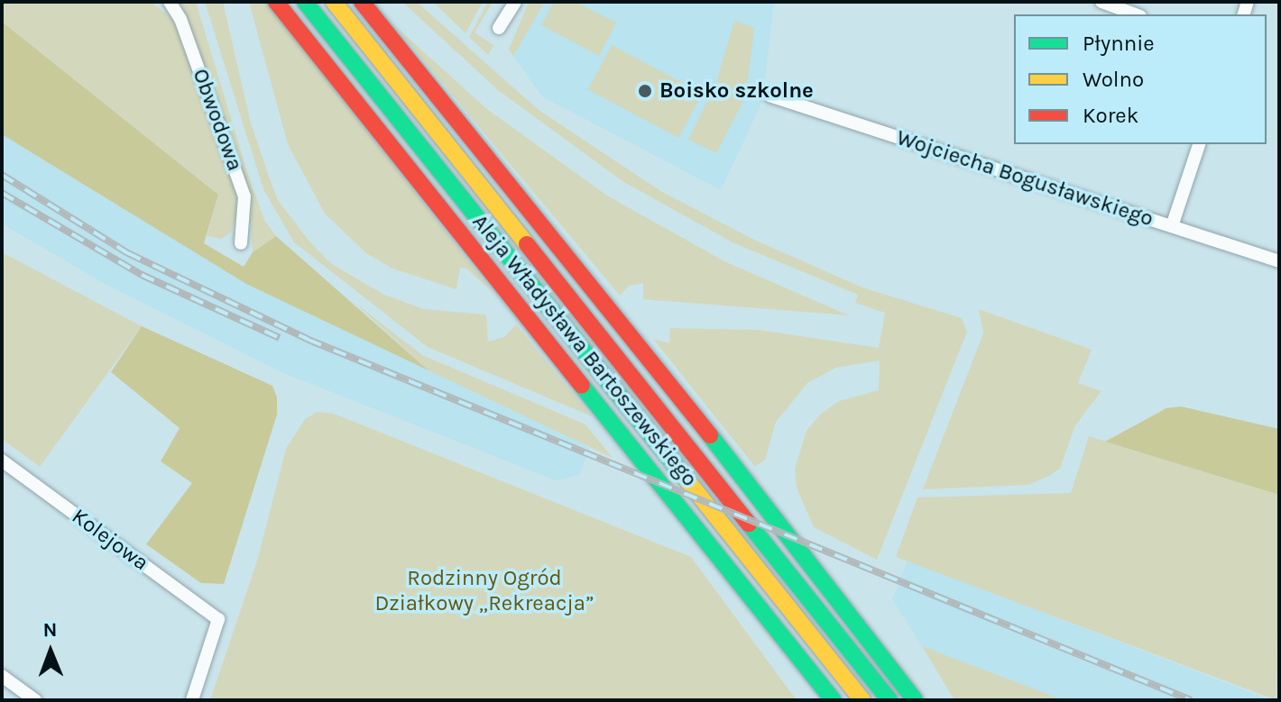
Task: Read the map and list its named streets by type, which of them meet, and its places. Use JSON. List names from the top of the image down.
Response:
{
  "streets": {
    "main road": ["Aleja Władysława Bartoszewskiego"],
    "street": ["Obwodowa", "Wojciecha Bogusławskiego", "Kolejowa"]
  },
  "parks": ["Rodzinny Ogród Działkowy „Rekreacja”"],
  "places": ["Boisko szkolne"],
  "legend": ["Płynnie", "Wolno", "Korek"],
  "north": "top"
}
